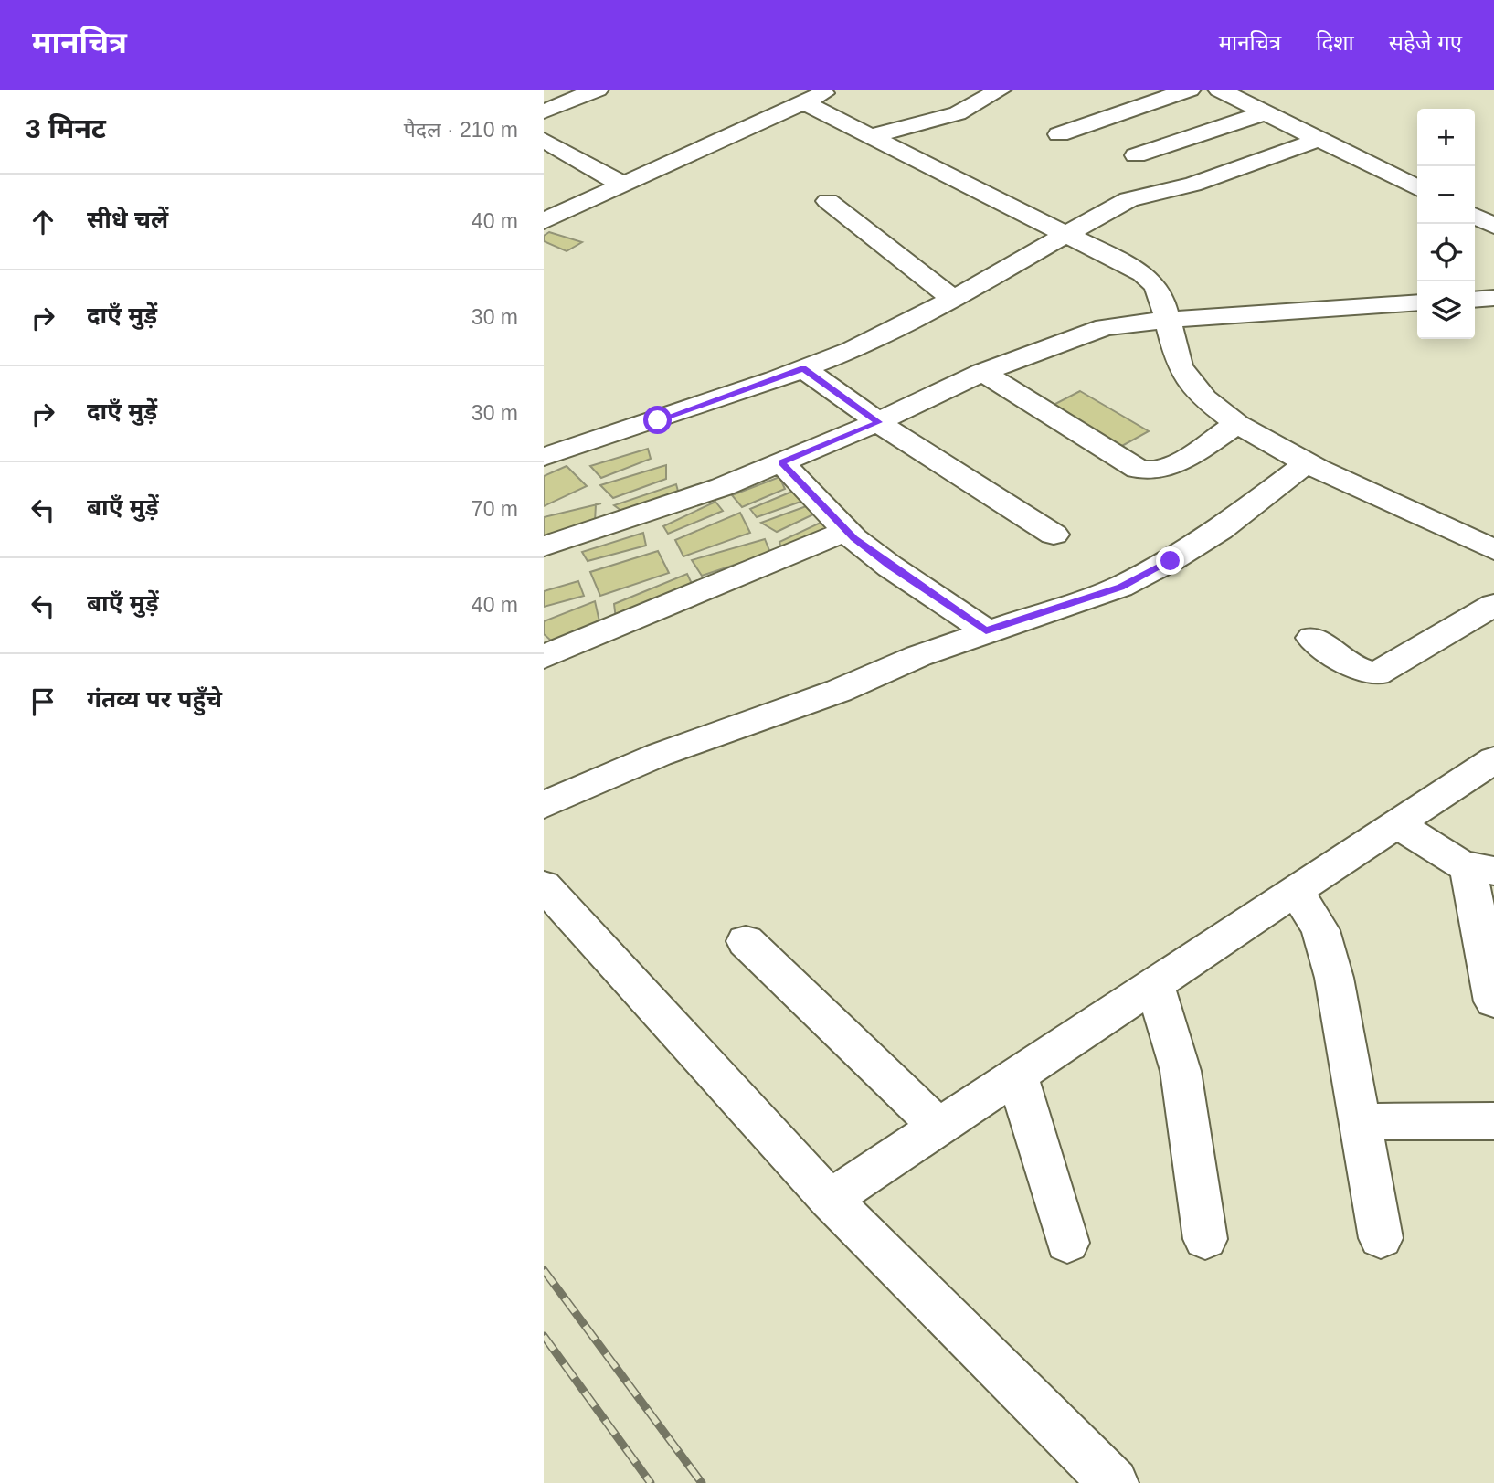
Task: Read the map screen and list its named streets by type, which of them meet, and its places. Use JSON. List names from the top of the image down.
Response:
{
  "page": {
    "header": "मानचित्र",
    "nav": ["मानचित्र", "दिशा", "सहेजे गए"],
    "heading": ["3 मिनट", "पैदल · 210 m"],
    "map_buttons": ["+", "−"],
    "list": [
      ["सीधे चलें", "40 m"],
      ["दाएँ मुड़ें", "30 m"],
      ["दाएँ मुड़ें", "30 m"],
      ["बाएँ मुड़ें", "70 m"],
      ["बाएँ मुड़ें", "40 m"],
      "गंतव्य पर पहुँचे"
    ]
  }
}
